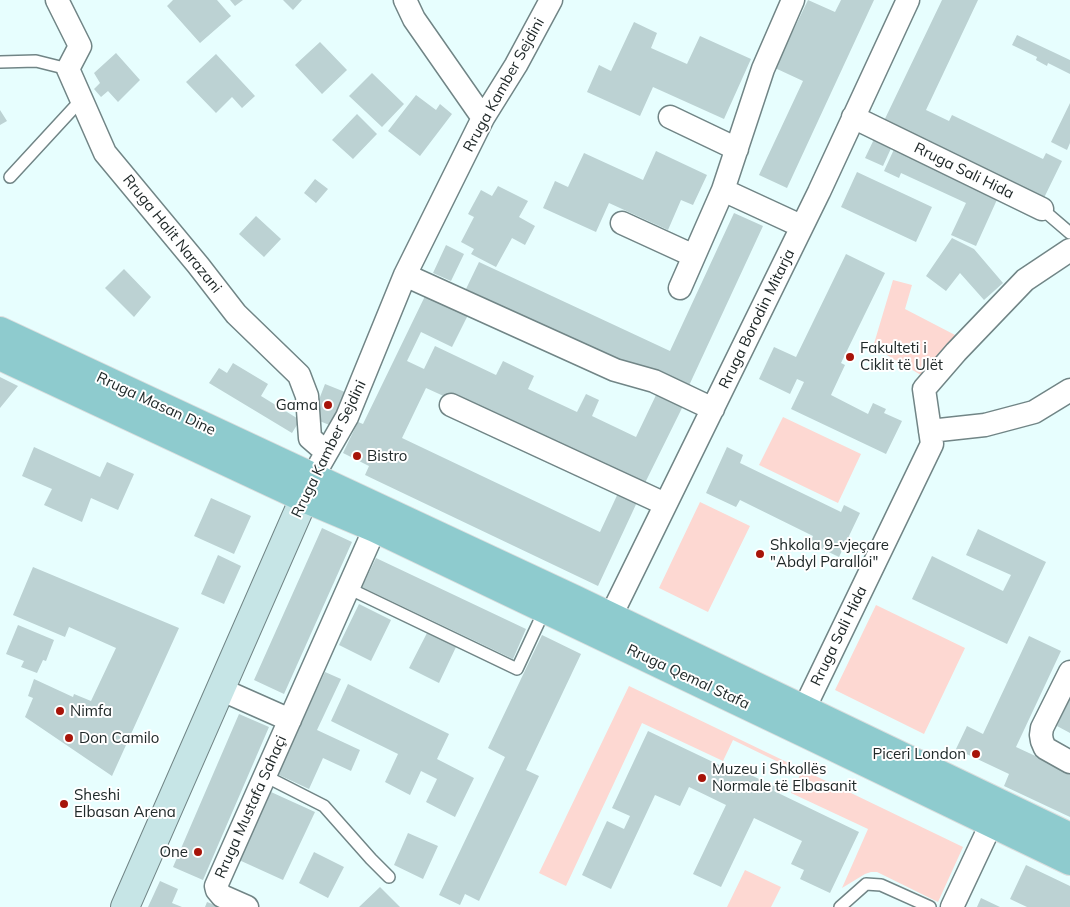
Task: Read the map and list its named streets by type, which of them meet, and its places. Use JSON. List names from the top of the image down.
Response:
{
  "streets": {
    "main road": ["Rruga Kamber Sejdini", "Rruga Masan Dine", "Rruga Qemal Stafa"],
    "street": [
      "Rruga Sali Hida",
      "Rruga Halit Narazani",
      "Rruga Borodin Mitarja",
      "Rruga Mustafa Sahaçi"
    ]
  },
  "crossings": [
    ["Rruga Kamber Sejdini", "Rruga Halit Narazani"],
    ["Rruga Kamber Sejdini", "Rruga Masan Dine"],
    ["Rruga Kamber Sejdini", "Rruga Qemal Stafa"],
    ["Rruga Kamber Sejdini", "Rruga Mustafa Sahaçi"],
    ["Rruga Sali Hida", "Rruga Borodin Mitarja"],
    ["Rruga Sali Hida", "Rruga Qemal Stafa"],
    ["Rruga Borodin Mitarja", "Rruga Qemal Stafa"],
    ["Rruga Masan Dine", "Rruga Qemal Stafa"],
    ["Rruga Qemal Stafa", "Rruga Mustafa Sahaçi"]
  ],
  "places": [
    "Fakulteti i Ciklit të Ulët",
    "Gama",
    "Bistro",
    "Shkolla 9-vjeçare \"Abdyl Paralloi\"",
    "Nimfa",
    "Don Camilo",
    "Piceri London",
    "Muzeu i Shkollës Normale të Elbasanit",
    "Sheshi Elbasan Arena",
    "One"
  ]
}
